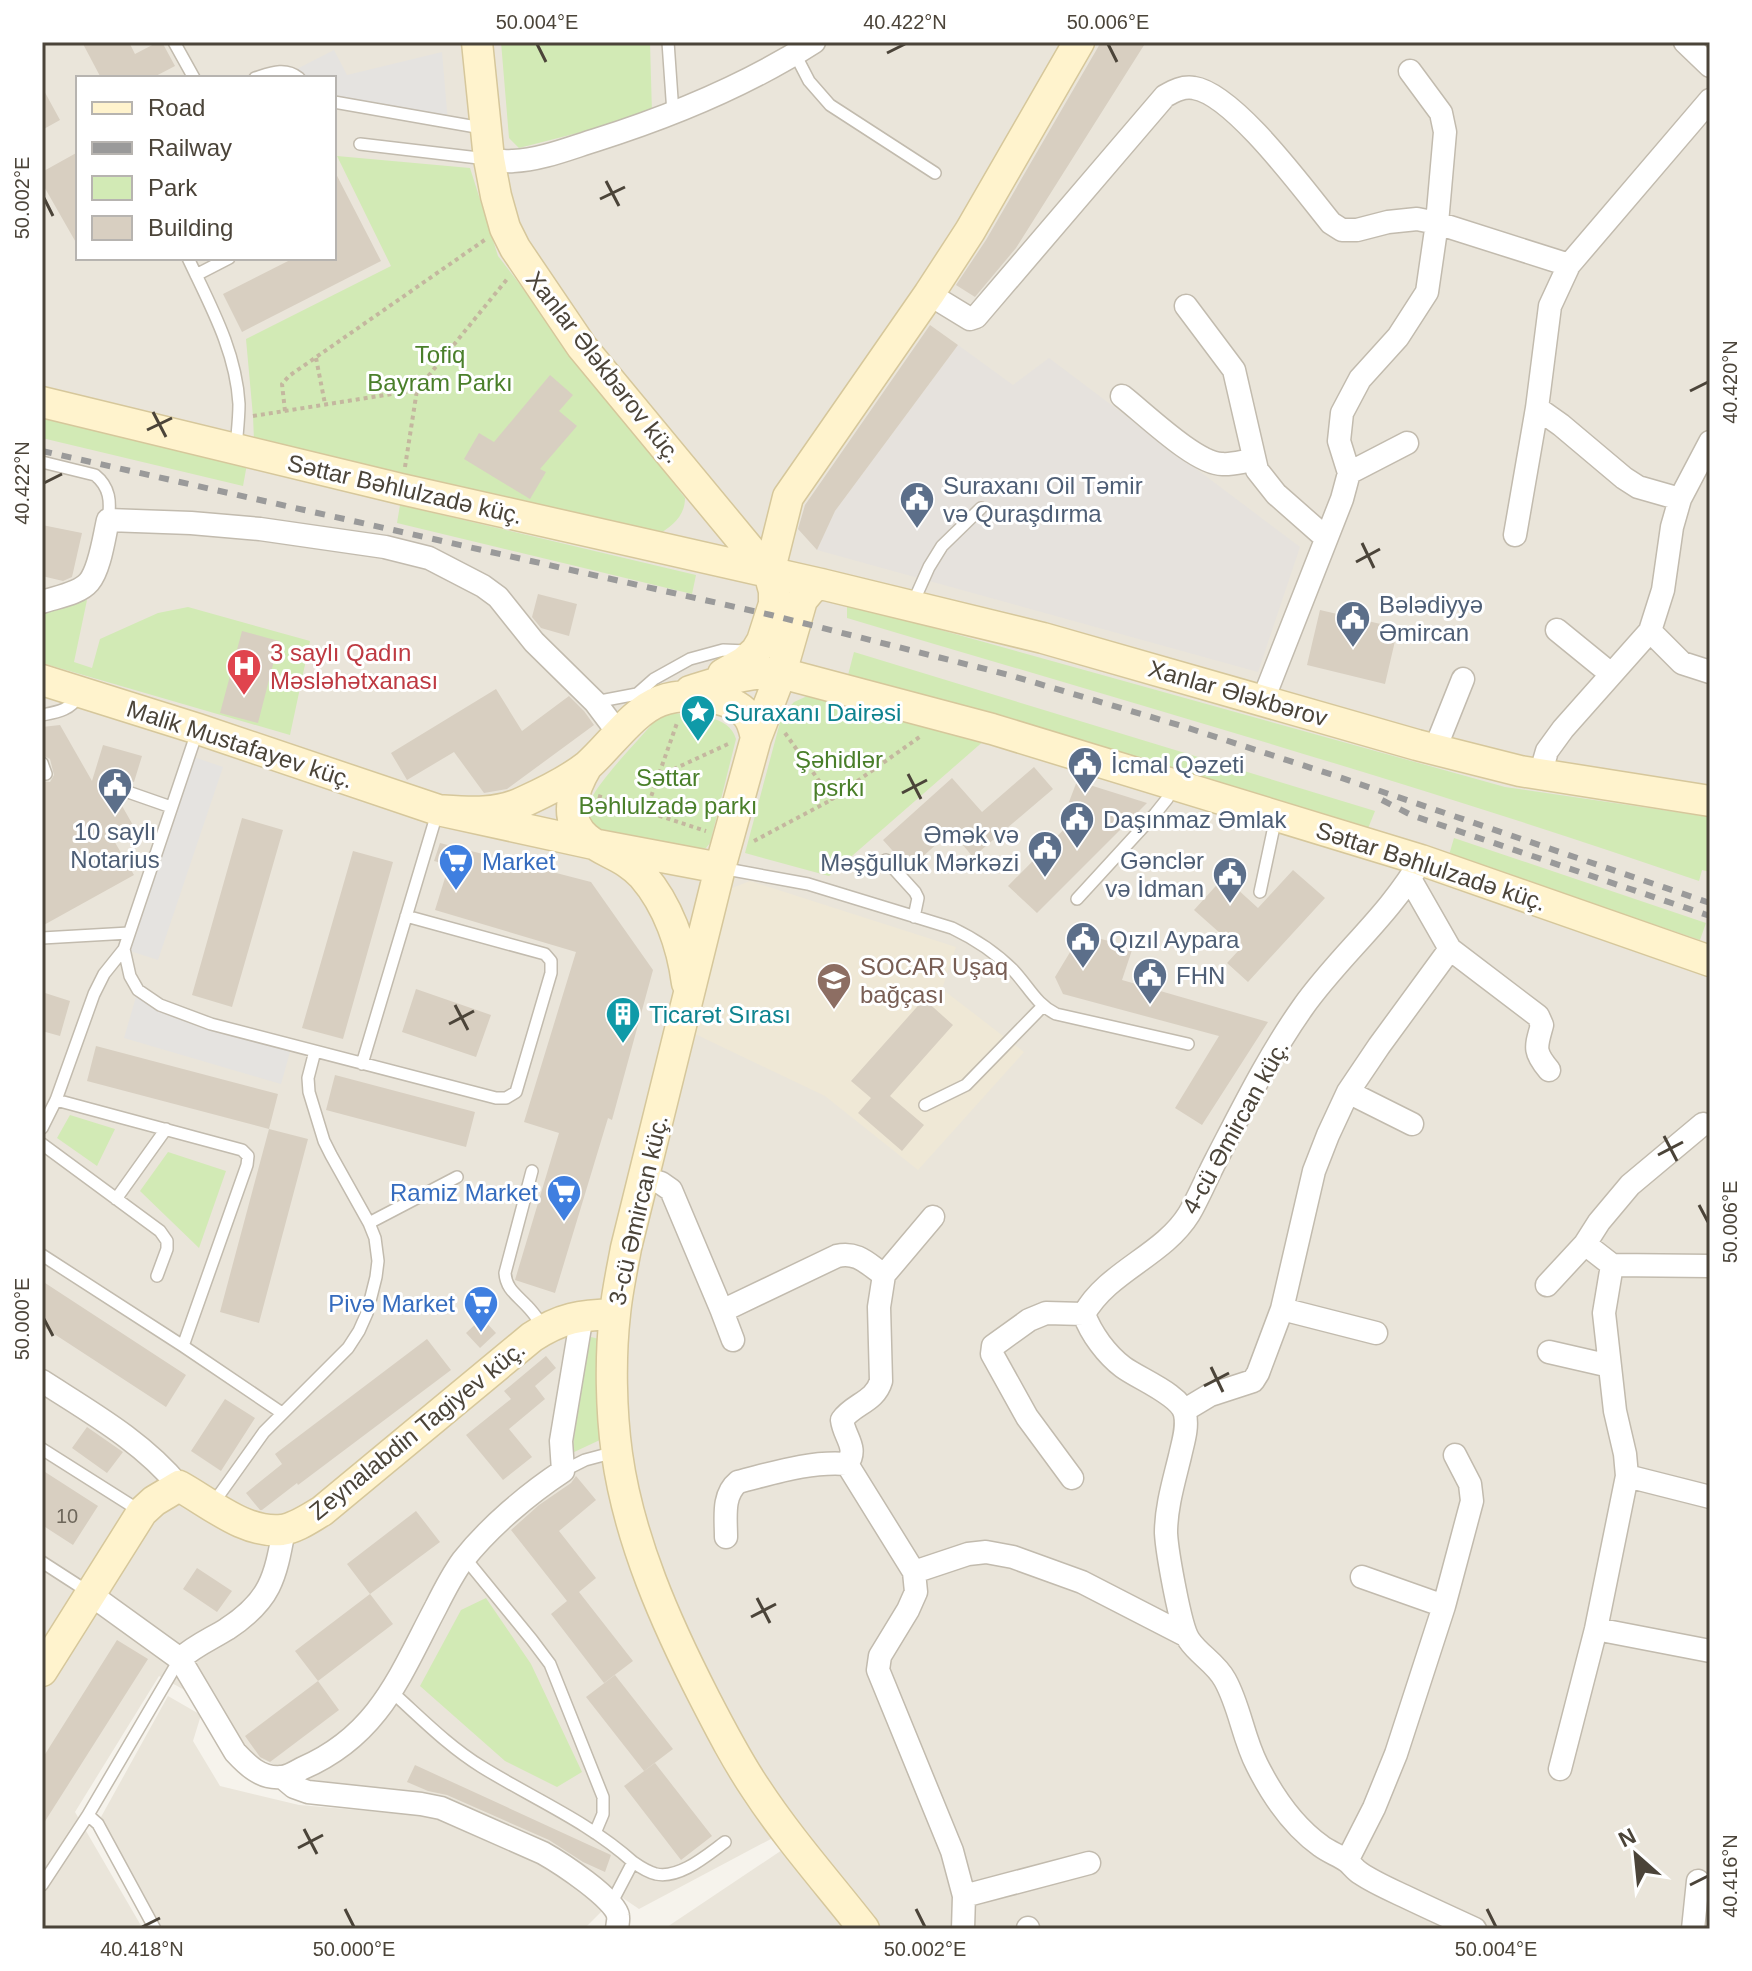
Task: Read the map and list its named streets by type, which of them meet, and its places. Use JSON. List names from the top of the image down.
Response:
{
  "streets": {
    "main road": [
      "Xanlar Ələkbərov küç.",
      "Səttar Bəhlulzadə küç.",
      "Xanlar Ələkbərov",
      "Malik Mustafayev küç.",
      "3-cü Əmircan küç.",
      "Zeynalabdin Tagiyev küç."
    ],
    "street": ["4-cü Əmircan küç."]
  },
  "crossings": [
    ["Xanlar Ələkbərov küç.", "Səttar Bəhlulzadə küç."],
    ["Xanlar Ələkbərov küç.", "Xanlar Ələkbərov"],
    ["Səttar Bəhlulzadə küç.", "Xanlar Ələkbərov"],
    ["Səttar Bəhlulzadə küç.", "4-cü Əmircan küç."],
    ["3-cü Əmircan küç.", "Zeynalabdin Tagiyev küç."]
  ],
  "parks": ["Tofiq Bayram Parkı", "Şəhidlər psrkı", "Səttar Bəhlulzadə parkı"],
  "places": {
    "public building": [
      "Suraxanı Oil Təmir və Quraşdırma",
      "Bələdiyyə Əmircan",
      "İcmal Qəzeti",
      "10 saylı Notarius",
      "Daşınmaz Əmlak",
      "Əmək və Məşğulluk Mərkəzi",
      "Gənclər və İdman",
      "Qızıl Aypara",
      "FHN"
    ],
    "hospital": ["3 saylı Qadın Məsləhətxanası"],
    "place": ["Suraxanı Dairəsi"],
    "supermarket": ["Market", "Ramiz Market", "Pivə Market"],
    "school or university": ["SOCAR Uşaq bağçası"],
    "building": ["Ticarət Sırası"]
  },
  "house_numbers": ["10"],
  "legend": [
    "Road",
    "Railway",
    "Park",
    "Building"
  ],
  "north": "top left",
  "coordinates": [
    "50.004°E",
    "40.422°N",
    "50.006°E",
    "50.002°E",
    "40.420°N",
    "50.000°E",
    "40.416°N",
    "40.418°N"
  ]
}
